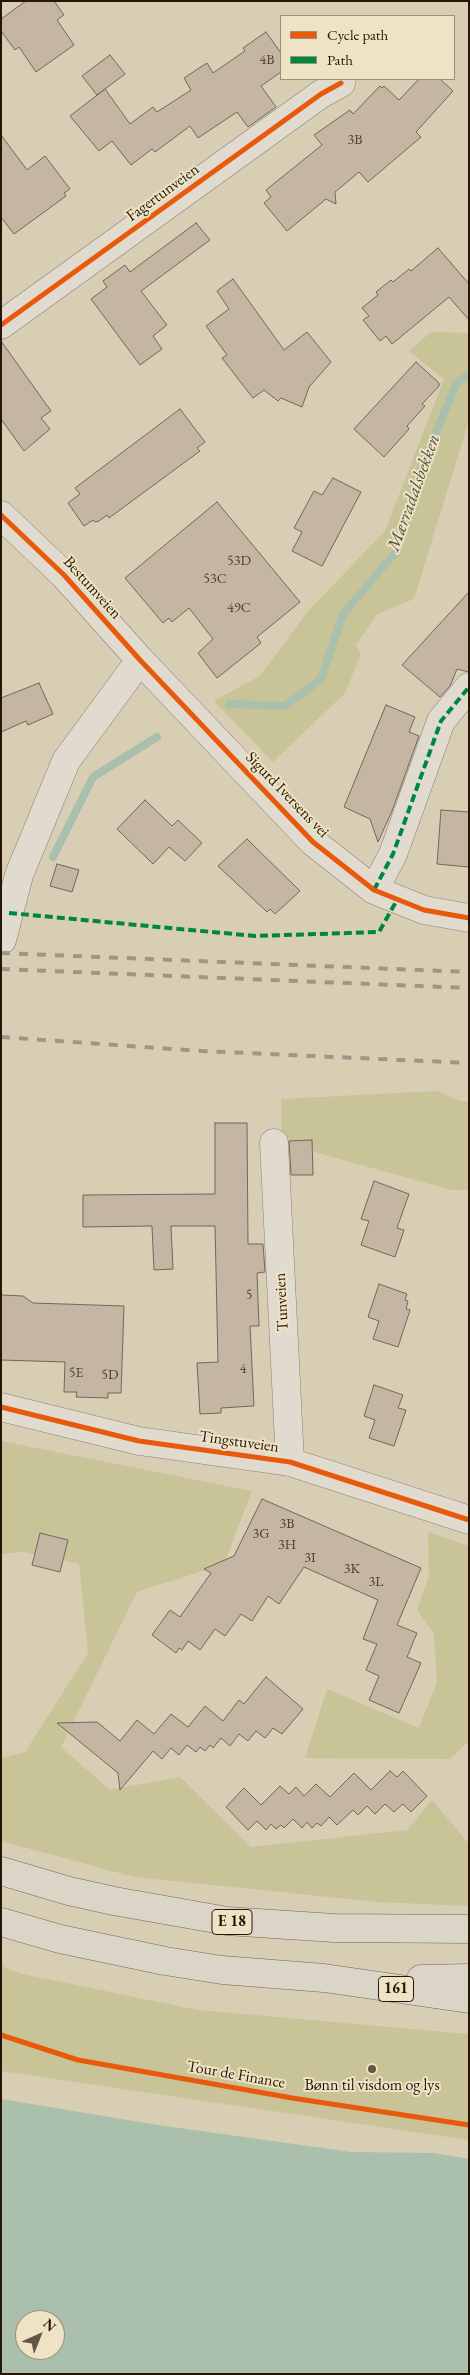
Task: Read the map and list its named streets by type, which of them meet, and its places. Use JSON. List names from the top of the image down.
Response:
{
  "streets": {
    "highway": ["E 18", "161"],
    "street": [
      "Fagertunveien",
      "Bestumveien",
      "Sigurd Iversens vei",
      "Tunveien",
      "Tingstuveien"
    ],
    "cycle path": ["Tour de Finance"]
  },
  "crossings": [
    ["Bestumveien", "Sigurd Iversens vei"],
    ["Tunveien", "Tingstuveien"]
  ],
  "water": ["Mærradalsbekken"],
  "places": ["Bønn til visdom og lys"],
  "house_numbers": [
    "4B",
    "3B",
    "53D",
    "53C",
    "49C",
    "5",
    "4",
    "5E",
    "5D",
    "3B",
    "3G",
    "3H",
    "3I",
    "3K",
    "3L"
  ],
  "legend": ["Cycle path", "Path"],
  "north": "top right"
}
